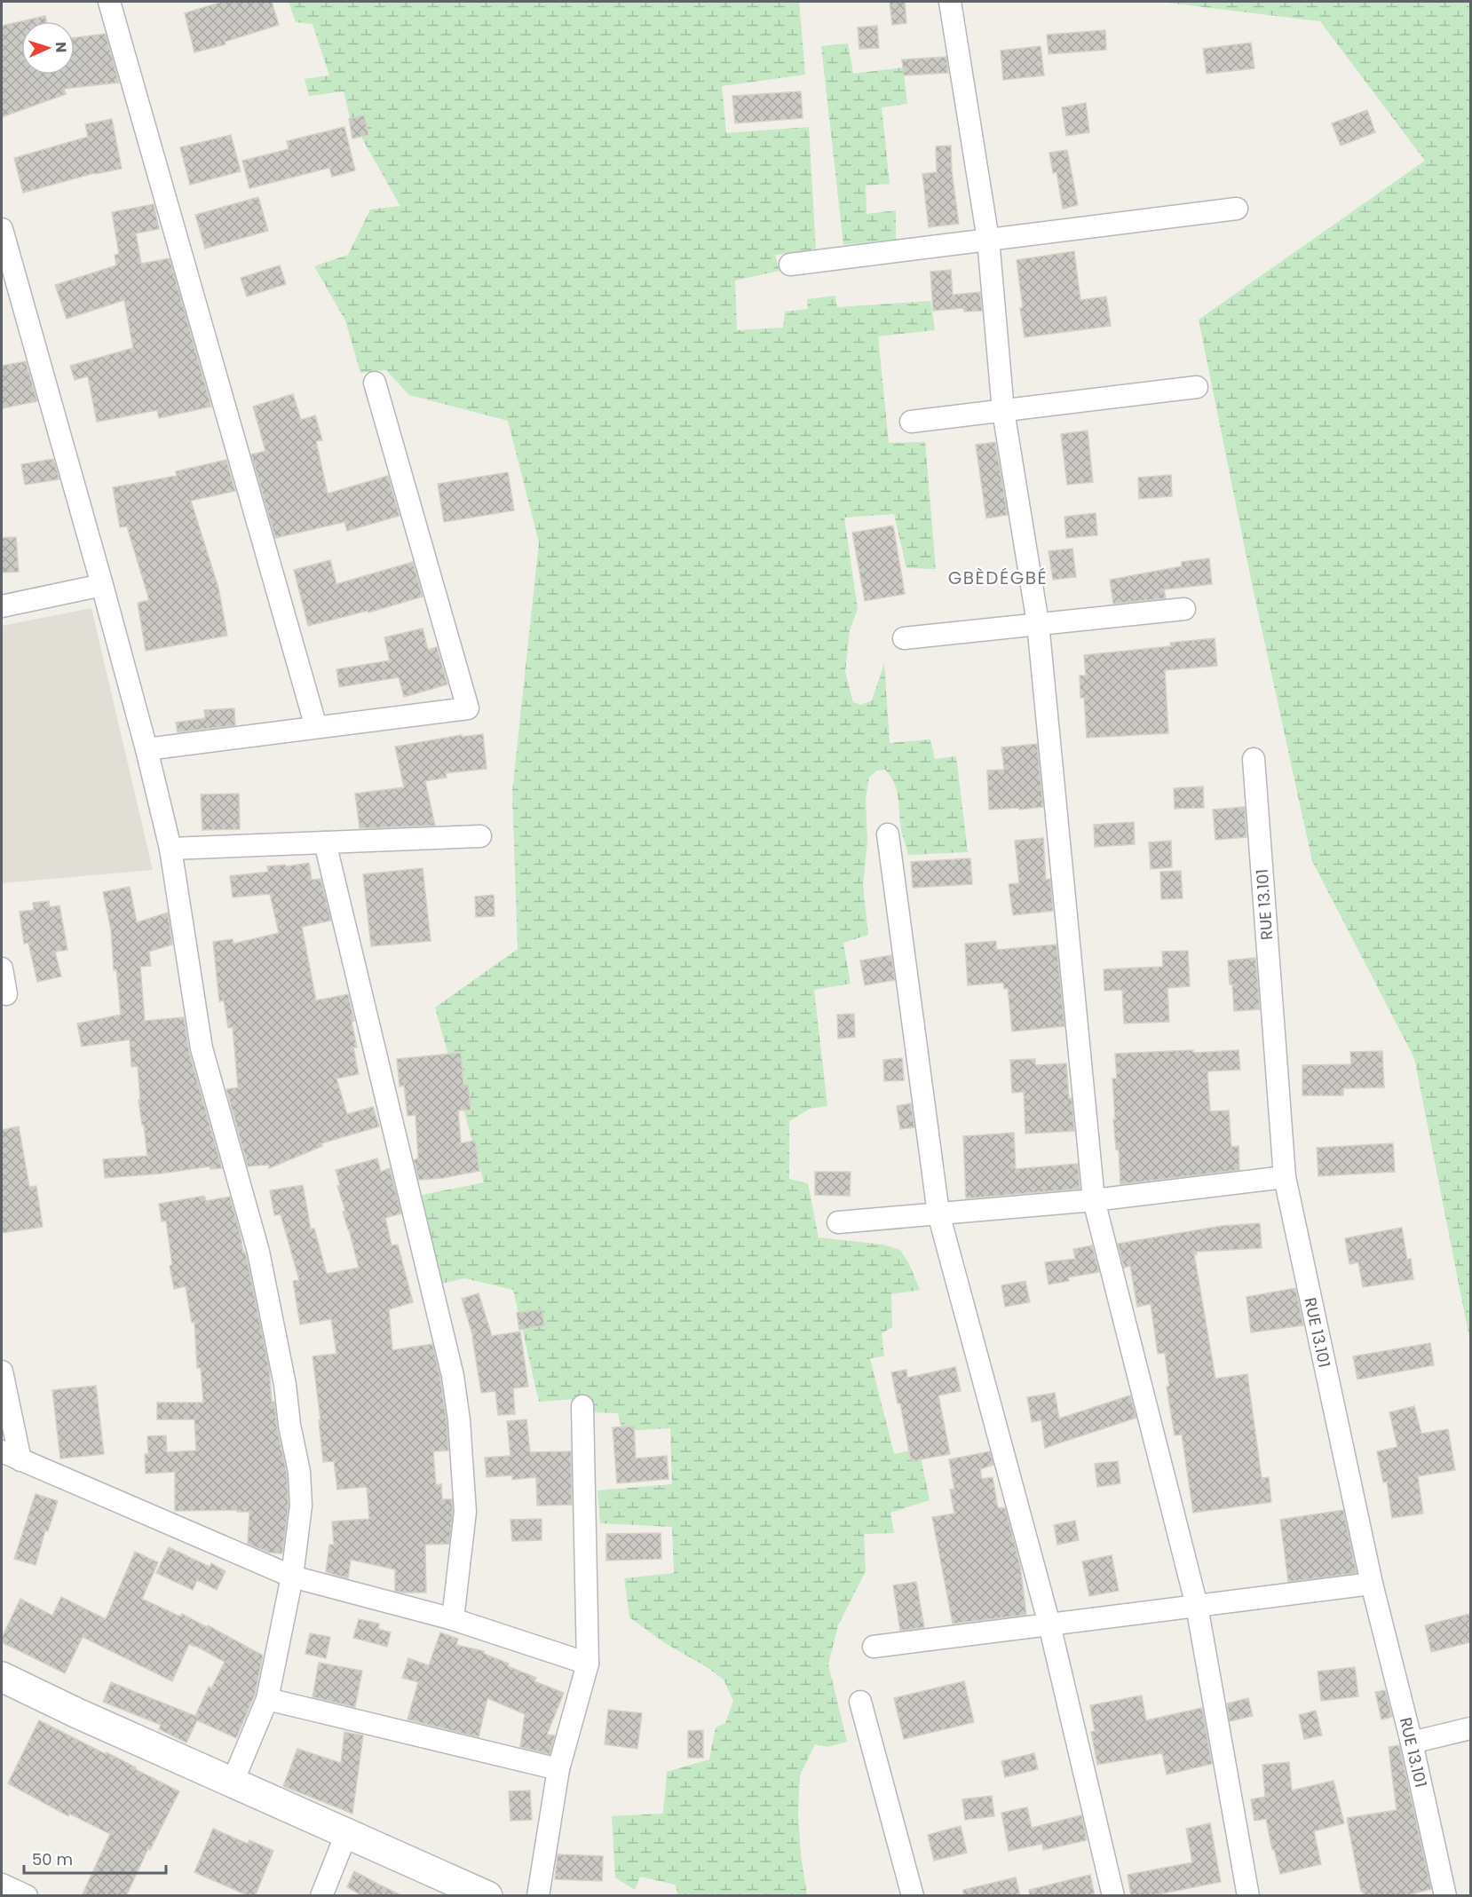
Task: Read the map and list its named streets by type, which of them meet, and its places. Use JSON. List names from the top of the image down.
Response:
{
  "streets": {
    "street": ["RUE 13.101"]
  },
  "districts": ["GBÈDÉGBÉ"],
  "scale_bar": "50 m",
  "north": "right"
}
